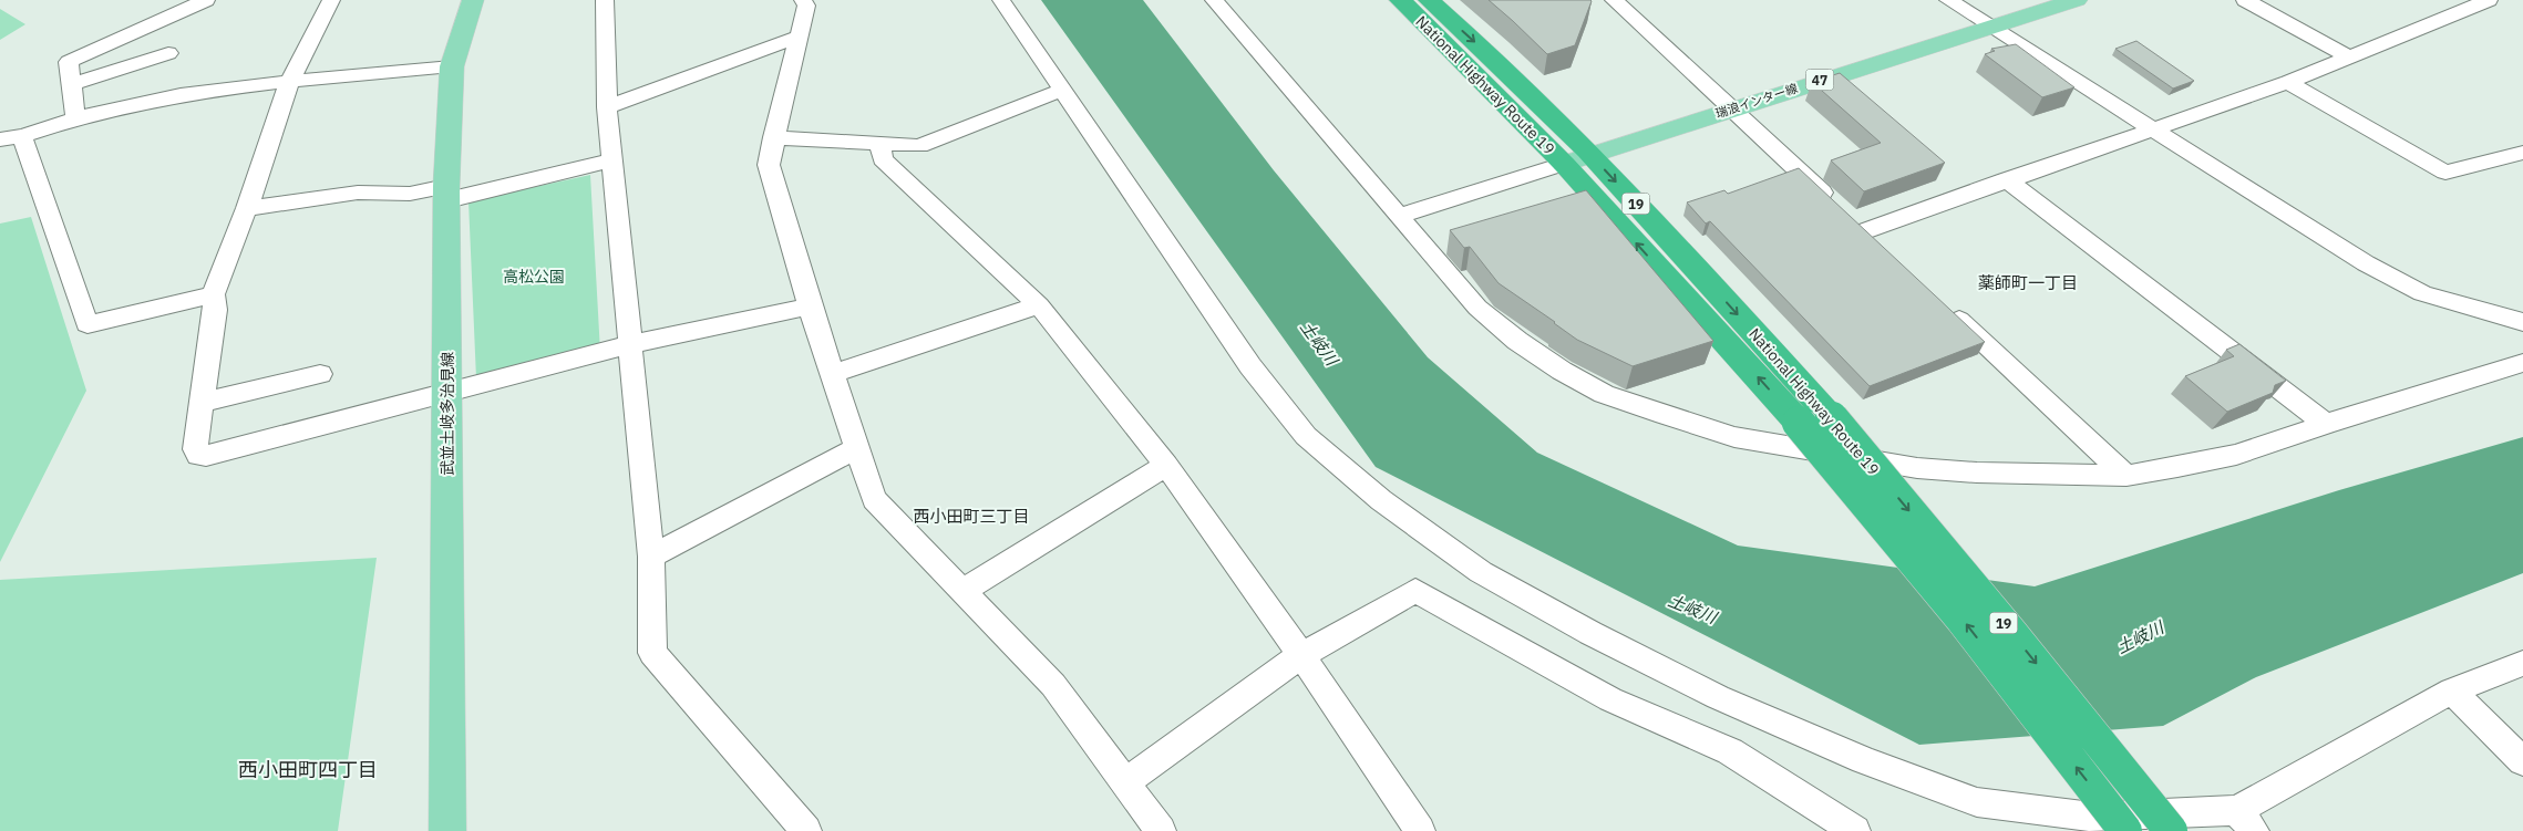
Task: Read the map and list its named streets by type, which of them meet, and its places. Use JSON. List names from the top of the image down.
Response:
{
  "streets": {
    "highway": ["National Highway Route 19", "19"],
    "main road": ["47", "瑞浪インター線", "武並土岐多治見線"]
  },
  "crossings": [
    ["National Highway Route 19", "瑞浪インター線"]
  ],
  "districts": ["薬師町一丁目", "西小田町三丁目", "西小田町四丁目"],
  "water": ["土岐川"],
  "parks": ["高松公園"]
}
